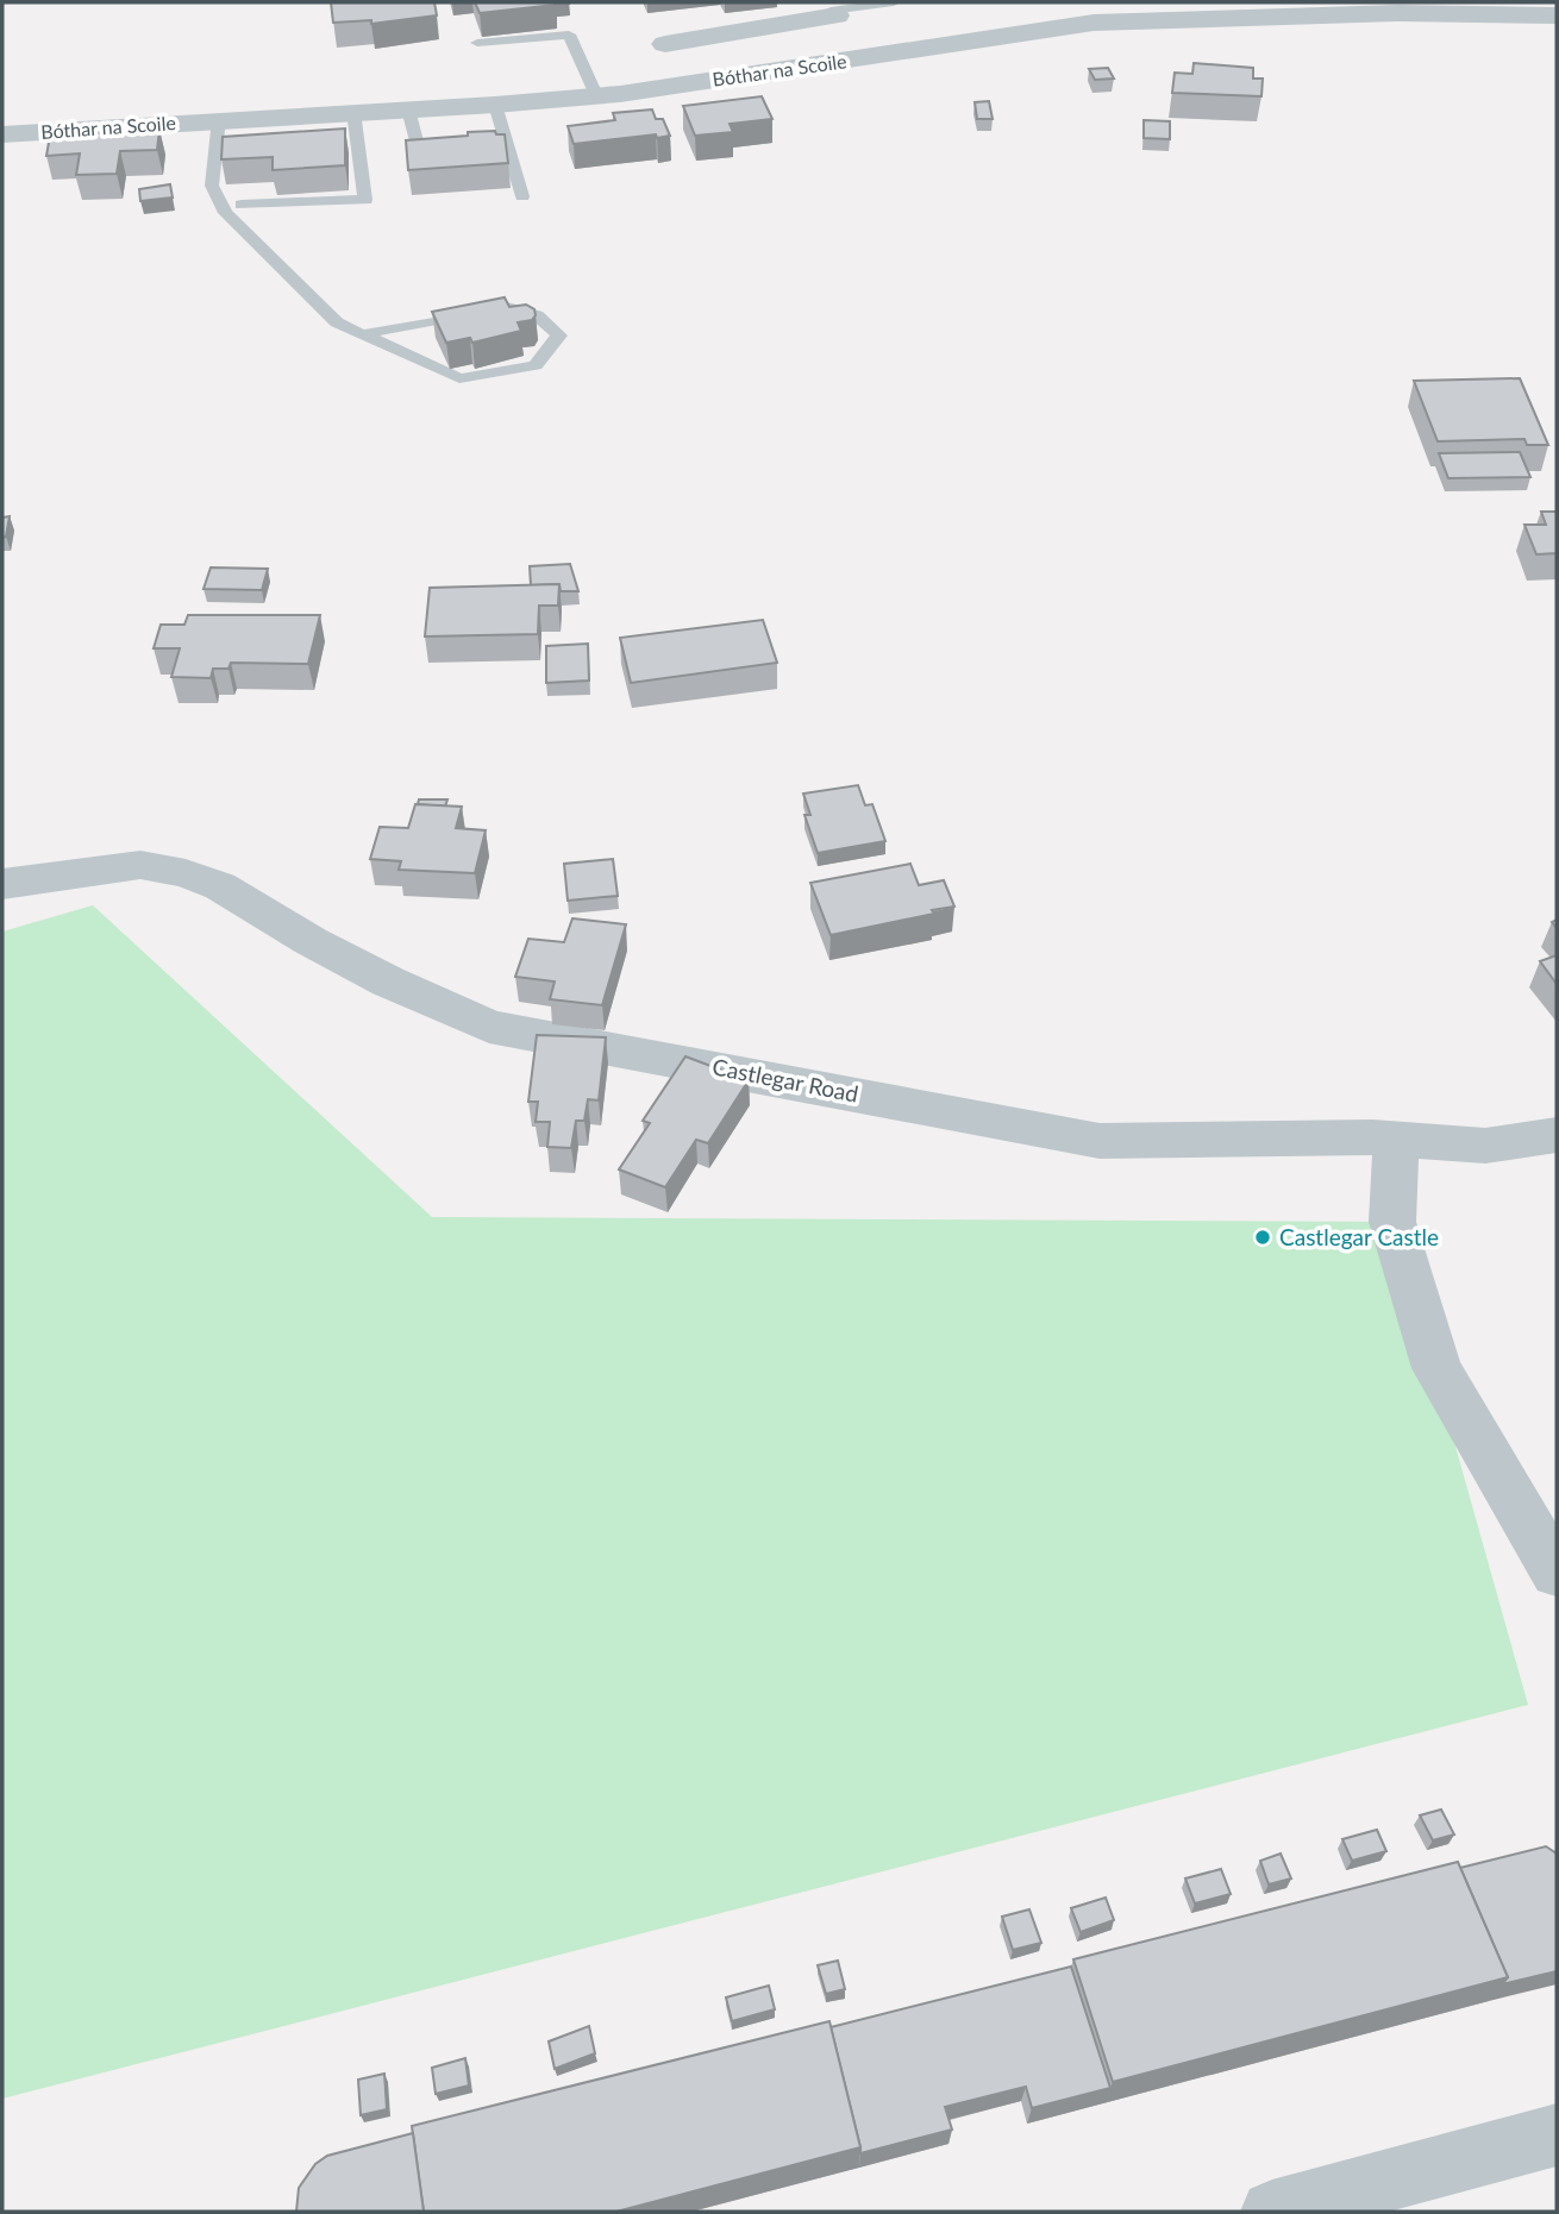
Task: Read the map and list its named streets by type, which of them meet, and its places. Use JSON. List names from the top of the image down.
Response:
{
  "streets": {
    "street": ["Bóthar na Scoile", "Castlegar Road"]
  },
  "places": ["Castlegar Castle"]
}
